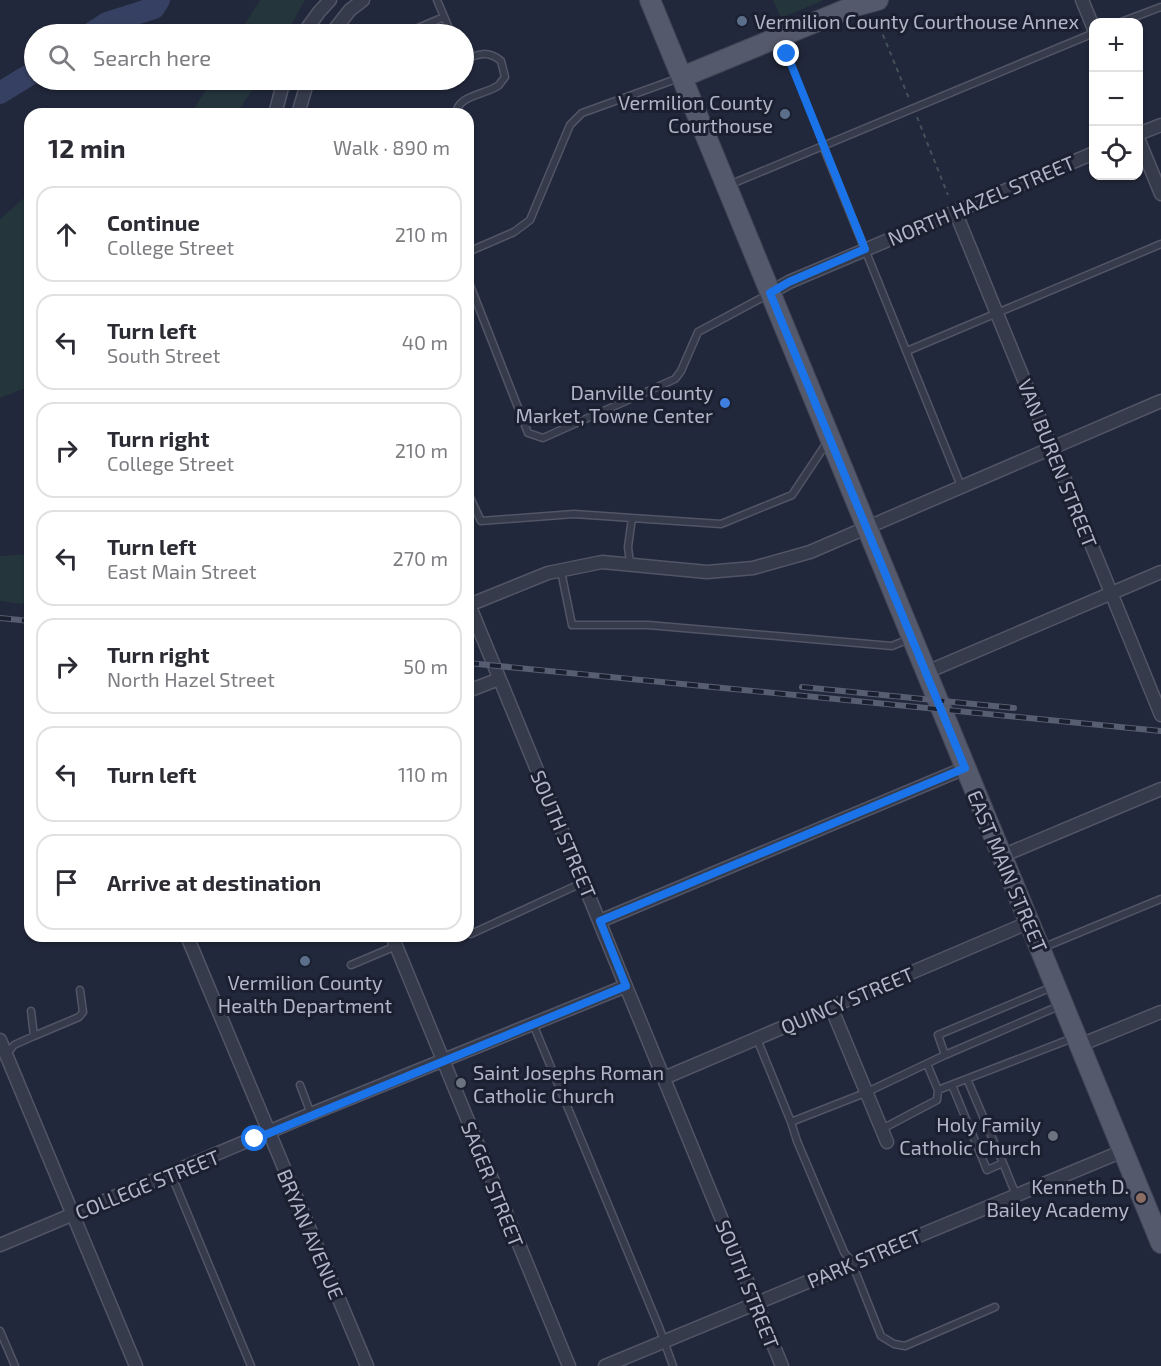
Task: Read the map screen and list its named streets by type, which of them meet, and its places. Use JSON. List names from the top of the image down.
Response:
{
  "streets": {
    "main road": ["EAST MAIN STREET"],
    "street": [
      "NORTH HAZEL STREET",
      "VAN BUREN STREET",
      "SOUTH STREET",
      "QUINCY STREET",
      "COLLEGE STREET",
      "SAGER STREET",
      "BRYAN AVENUE",
      "PARK STREET"
    ]
  },
  "crossings": [
    ["NORTH HAZEL STREET", "VAN BUREN STREET"],
    ["NORTH HAZEL STREET", "EAST MAIN STREET"],
    ["SOUTH STREET", "QUINCY STREET"],
    ["SOUTH STREET", "COLLEGE STREET"],
    ["SOUTH STREET", "PARK STREET"],
    ["EAST MAIN STREET", "QUINCY STREET"],
    ["EAST MAIN STREET", "PARK STREET"],
    ["COLLEGE STREET", "SAGER STREET"],
    ["COLLEGE STREET", "BRYAN AVENUE"]
  ],
  "places": [
    "Vermilion County Courthouse Annex",
    "Vermilion County Courthouse",
    "Danville County Market, Towne Center",
    "Vermilion County Health Department",
    "Saint Josephs Roman Catholic Church",
    "Holy Family Catholic Church",
    "Kenneth D. Bailey Academy"
  ],
  "page": {
    "map_buttons": ["+", "−"],
    "search": "Search here",
    "heading": ["12 min", "Walk · 890 m"],
    "list": [
      ["Continue", "College Street", "210 m"],
      ["Turn left", "South Street", "40 m"],
      ["Turn right", "College Street", "210 m"],
      ["Turn left", "East Main Street", "270 m"],
      ["Turn right", "North Hazel Street", "50 m"],
      ["Turn left", "110 m"],
      "Arrive at destination"
    ]
  }
}
